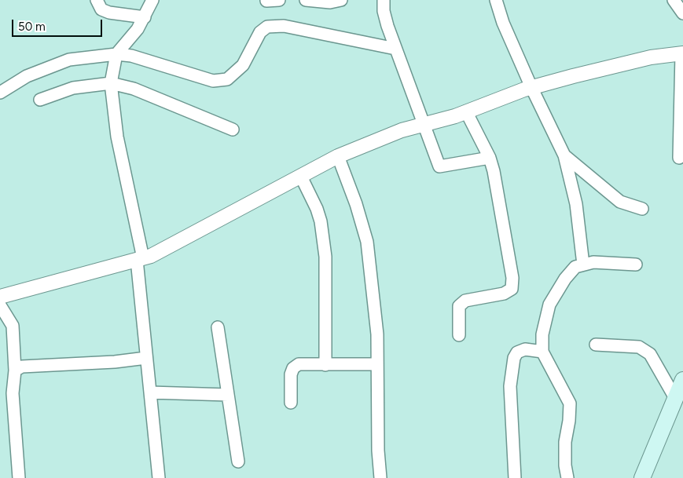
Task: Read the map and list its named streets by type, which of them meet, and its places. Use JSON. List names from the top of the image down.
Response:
{
  "scale_bar": "50 m"
}
